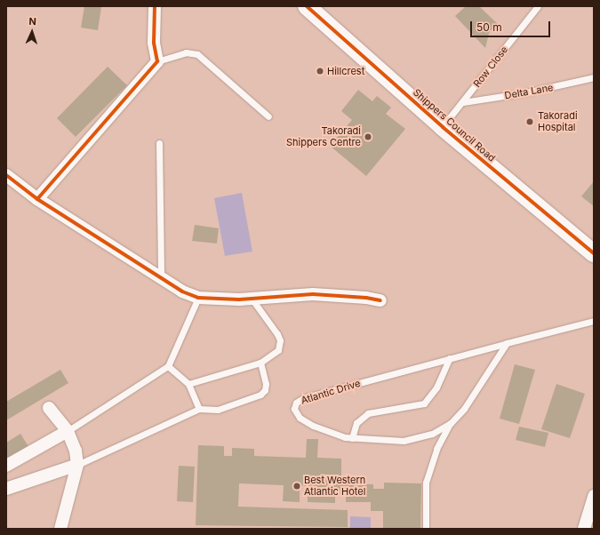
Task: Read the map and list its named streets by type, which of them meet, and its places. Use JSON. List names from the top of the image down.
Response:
{
  "streets": {
    "street": ["Shippers Council Road"],
    "lane": ["Row Close", "Delta Lane", "Atlantic Drive"]
  },
  "crossings": [
    ["Row Close", "Delta Lane"],
    ["Row Close", "Shippers Council Road"]
  ],
  "places": [
    "Hillcrest",
    "Takoradi Hospital",
    "Takoradi Shippers Centre",
    "Best Western Atlantic Hotel"
  ],
  "scale_bar": "50 m",
  "north": "top"
}
